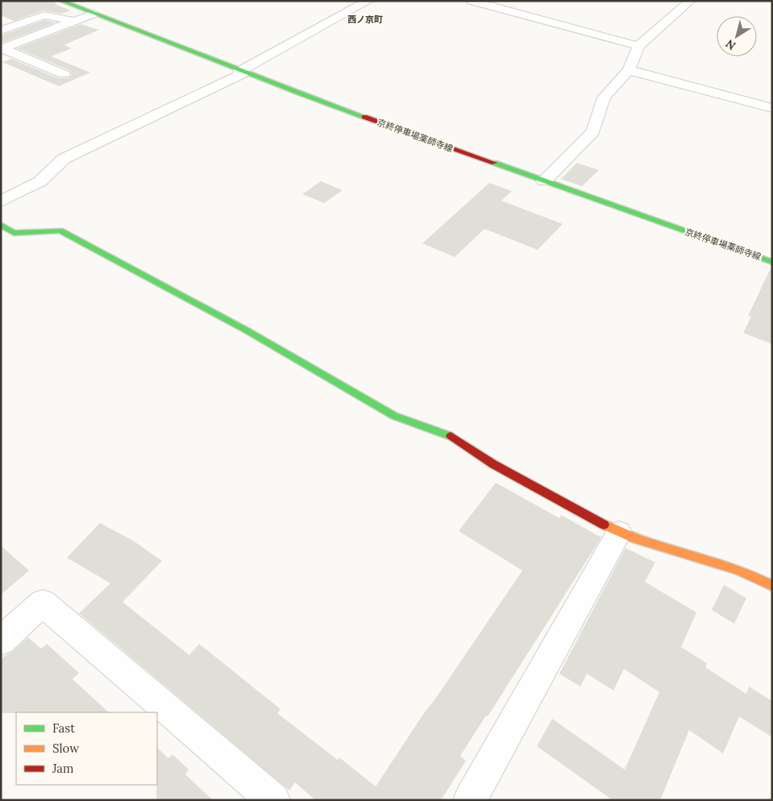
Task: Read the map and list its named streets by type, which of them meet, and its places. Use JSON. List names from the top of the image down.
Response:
{
  "streets": {
    "main road": ["京終停車場薬師寺線"]
  },
  "districts": ["西ノ京町"],
  "legend": ["Fast", "Slow", "Jam"],
  "north": "bottom left"
}
